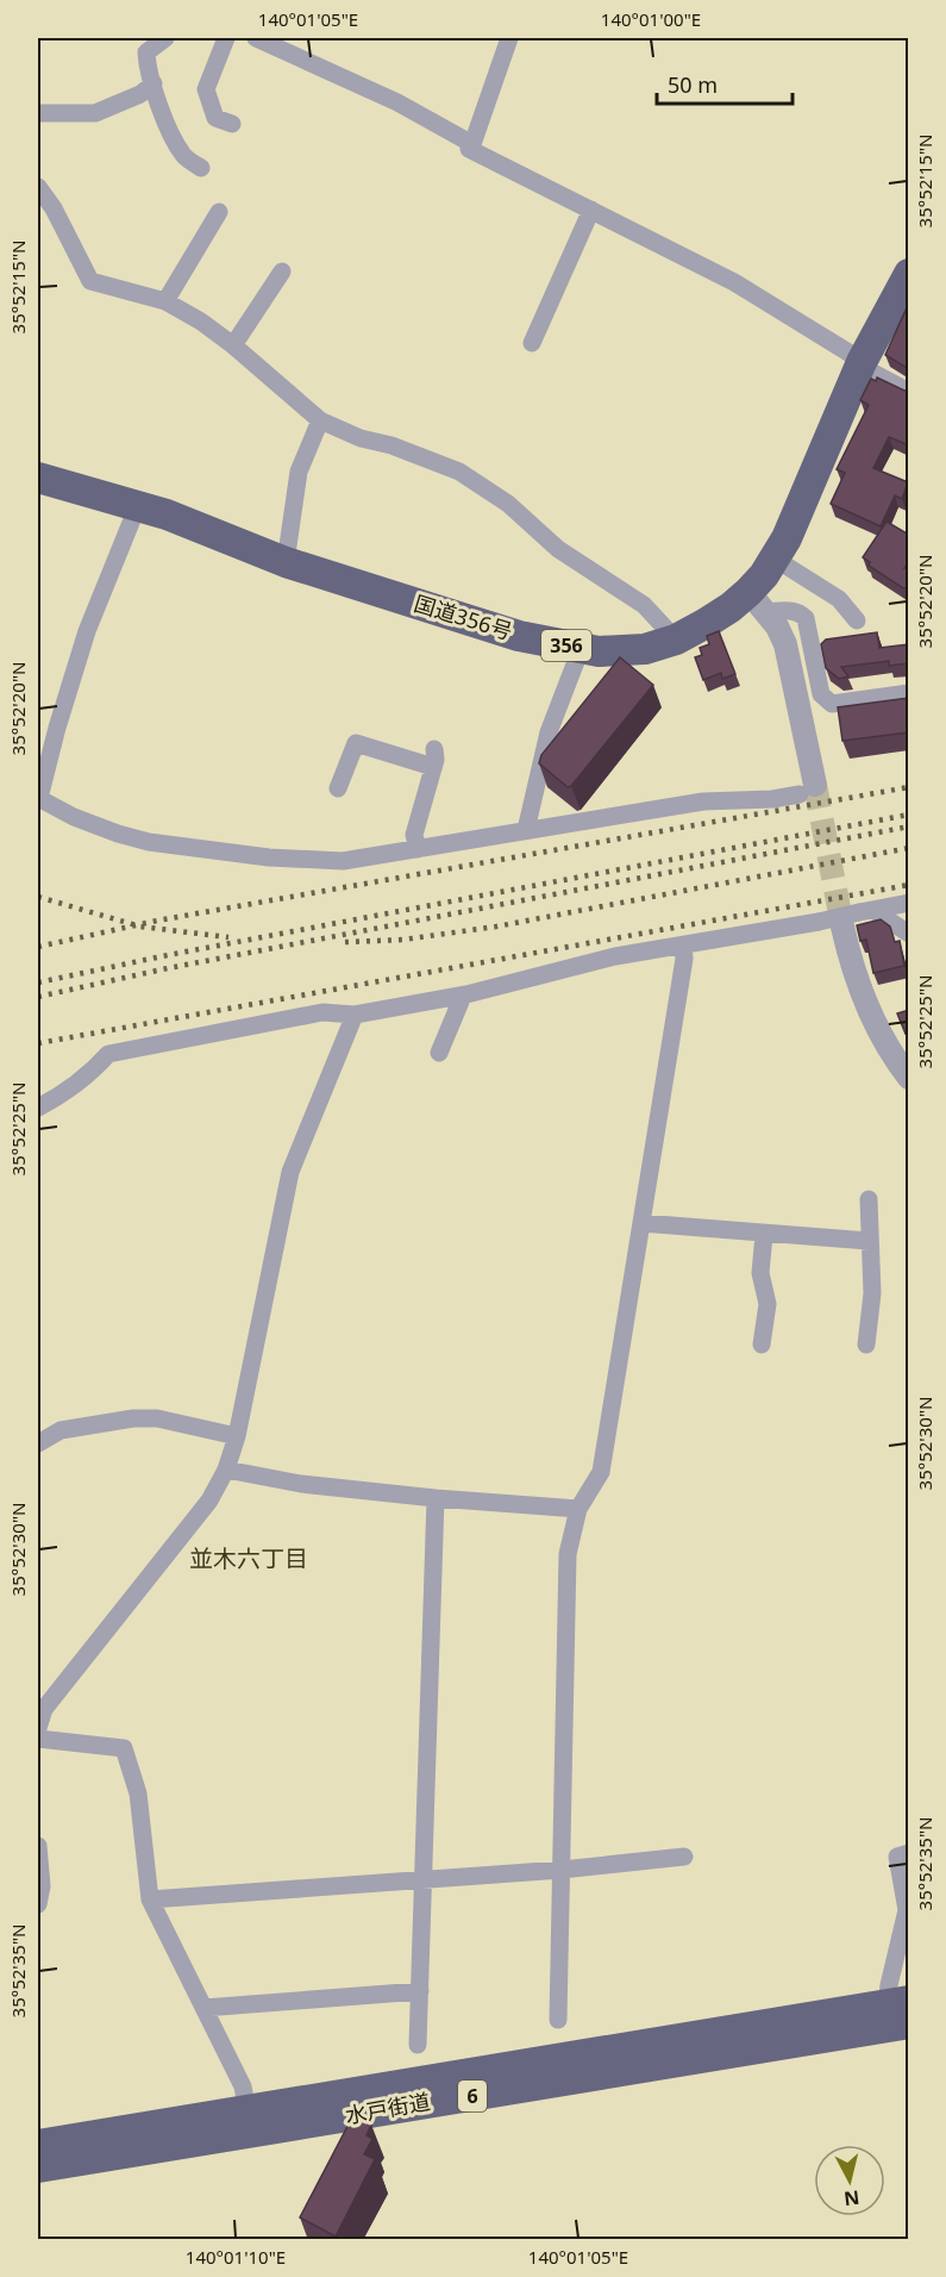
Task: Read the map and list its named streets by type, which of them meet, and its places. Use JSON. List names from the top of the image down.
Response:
{
  "streets": {
    "highway": [
      "国道356号",
      "356",
      "6",
      "水戸街道"
    ]
  },
  "districts": ["並木六丁目"],
  "scale_bar": "50 m",
  "north": "bottom",
  "coordinates": [
    "140°01'05\"E",
    "140°01'00\"E",
    "35°52'15\"N",
    "35°52'20\"N",
    "35°52'25\"N",
    "35°52'30\"N",
    "35°52'35\"N",
    "140°01'10\"E"
  ]
}
